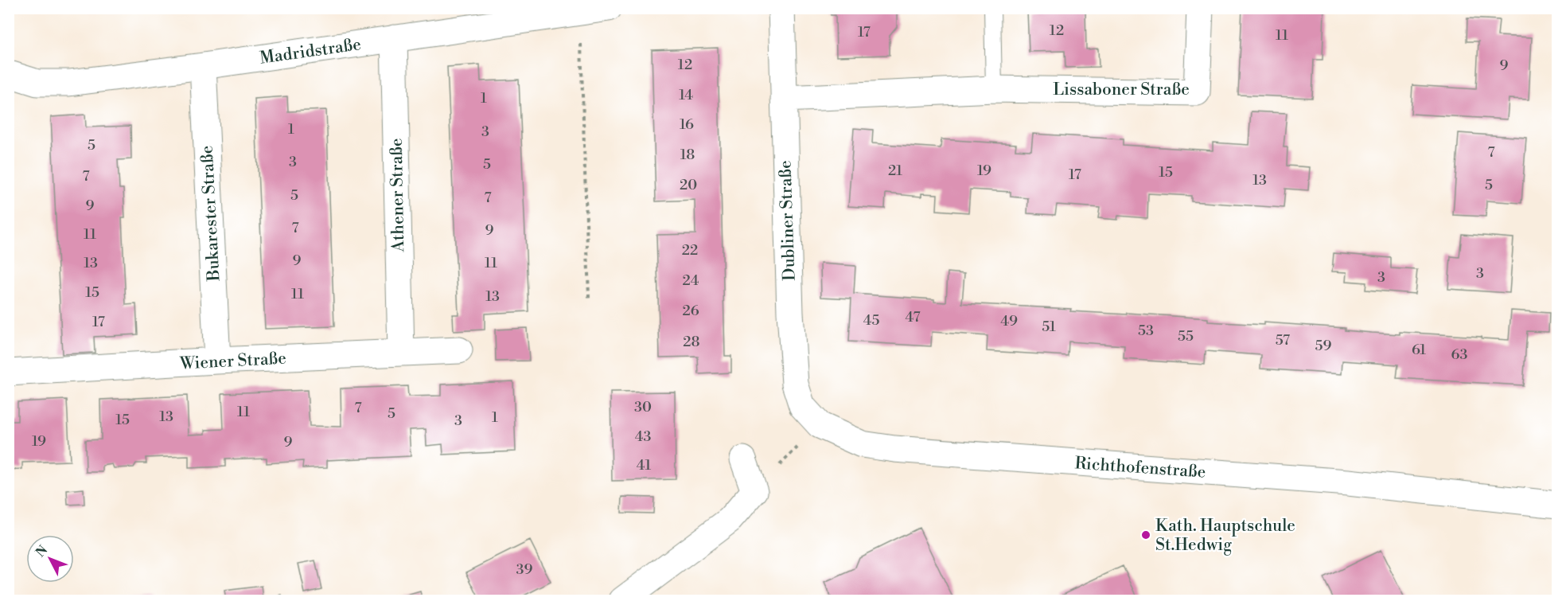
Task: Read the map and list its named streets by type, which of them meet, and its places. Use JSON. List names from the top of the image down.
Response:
{
  "streets": {
    "street": [
      "Madridstraße",
      "Lissaboner Straße",
      "Athener Straße",
      "Bukarester Straße",
      "Dubliner Straße",
      "Wiener Straße",
      "Richthofenstraße"
    ]
  },
  "crossings": [
    ["Madridstraße", "Athener Straße"],
    ["Madridstraße", "Bukarester Straße"],
    ["Lissaboner Straße", "Dubliner Straße"],
    ["Athener Straße", "Wiener Straße"],
    ["Bukarester Straße", "Wiener Straße"],
    ["Dubliner Straße", "Richthofenstraße"]
  ],
  "places": ["Kath. Hauptschule St.Hedwig"],
  "house_numbers": [
    "12",
    "17",
    "11",
    "12",
    "9",
    "14",
    "1",
    "16",
    "1",
    "3",
    "5",
    "7",
    "18",
    "3",
    "5",
    "21",
    "19",
    "15",
    "17",
    "7",
    "13",
    "20",
    "5",
    "5",
    "7",
    "9",
    "7",
    "9",
    "11",
    "22",
    "9",
    "13",
    "11",
    "3",
    "3",
    "24",
    "15",
    "11",
    "13",
    "26",
    "47",
    "45",
    "49",
    "17",
    "51",
    "53",
    "55",
    "57",
    "28",
    "59",
    "61",
    "63",
    "30",
    "7",
    "11",
    "5",
    "13",
    "1",
    "15",
    "3",
    "43",
    "19",
    "9",
    "41",
    "39"
  ],
  "north": "top left"
}
